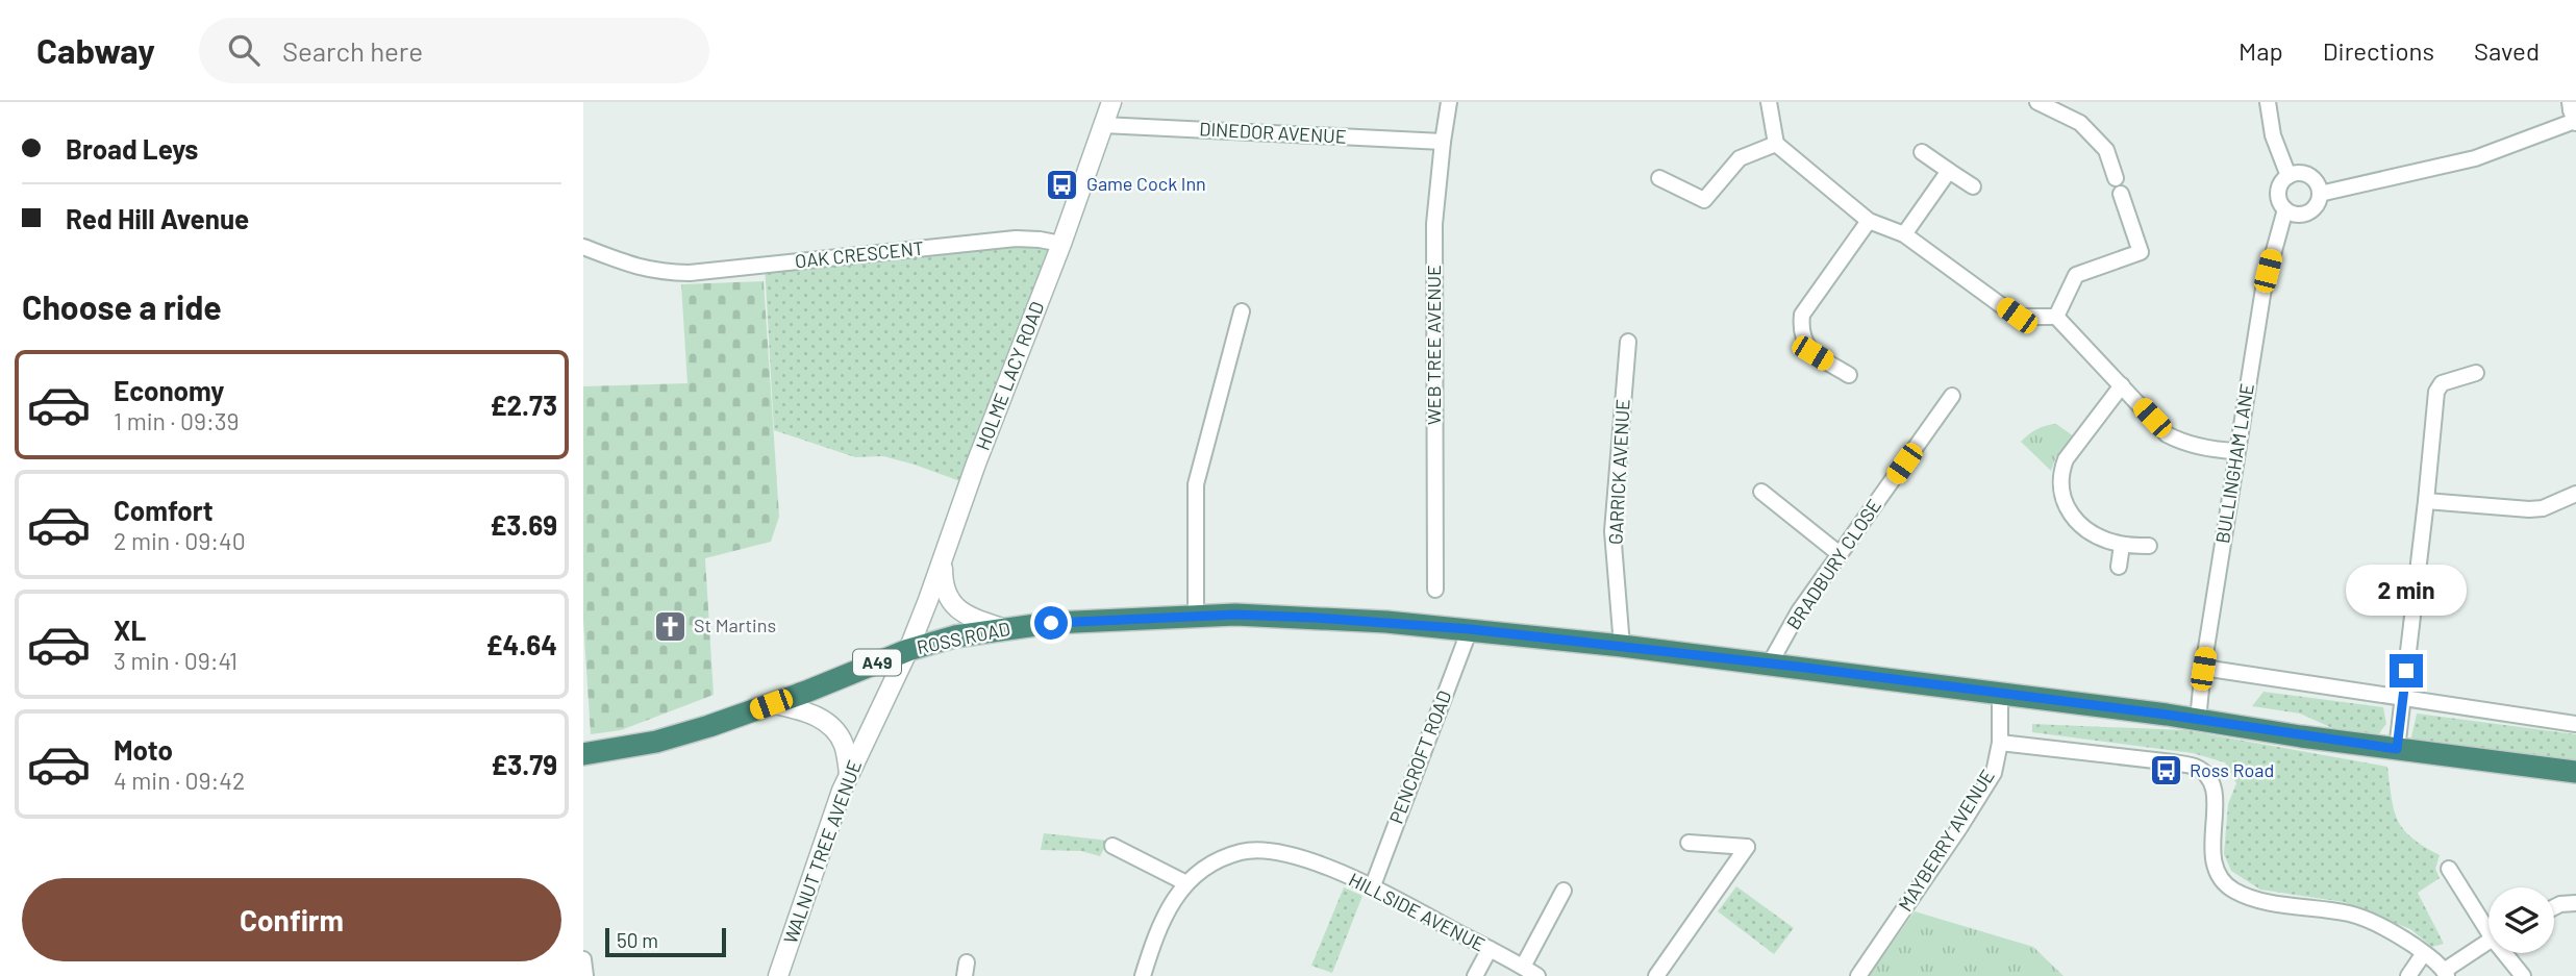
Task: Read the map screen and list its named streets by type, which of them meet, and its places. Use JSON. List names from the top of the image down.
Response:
{
  "streets": {
    "highway": ["ROSS ROAD", "A49"],
    "street": [
      "DINEDOR AVENUE",
      "OAK CRESCENT",
      "WEB TREE AVENUE",
      "HOLME LACY ROAD",
      "BULLINGHAM LANE",
      "GARRICK AVENUE",
      "BRADBURY CLOSE",
      "PENCROFT ROAD",
      "MAYBERRY AVENUE",
      "WALNUT TREE AVENUE",
      "HILLSIDE AVENUE"
    ]
  },
  "crossings": [
    ["DINEDOR AVENUE", "WEB TREE AVENUE"],
    ["DINEDOR AVENUE", "HOLME LACY ROAD"],
    ["OAK CRESCENT", "HOLME LACY ROAD"],
    ["HOLME LACY ROAD", "ROSS ROAD"],
    ["HOLME LACY ROAD", "WALNUT TREE AVENUE"],
    ["BULLINGHAM LANE", "ROSS ROAD"],
    ["GARRICK AVENUE", "ROSS ROAD"],
    ["BRADBURY CLOSE", "ROSS ROAD"],
    ["ROSS ROAD", "PENCROFT ROAD"],
    ["ROSS ROAD", "MAYBERRY AVENUE"],
    ["ROSS ROAD", "WALNUT TREE AVENUE"],
    ["PENCROFT ROAD", "HILLSIDE AVENUE"]
  ],
  "places": {
    "bus stop": ["Game Cock Inn", "Ross Road"],
    "church": ["St Martins"]
  },
  "scale_bar": "50 m",
  "page": {
    "header": "Cabway",
    "search": "Search here",
    "nav": ["Map", "Directions", "Saved"],
    "banner": ["Broad Leys", "Red Hill Avenue"],
    "heading": "Choose a ride",
    "list": [
      {
        "name": "Economy",
        "note": "1 min · 09:39",
        "value": "£2.73"
      },
      {
        "name": "Comfort",
        "note": "2 min · 09:40",
        "value": "£3.69"
      },
      {
        "name": "XL",
        "note": "3 min · 09:41",
        "value": "£4.64"
      },
      {
        "name": "Moto",
        "note": "4 min · 09:42",
        "value": "£3.79"
      }
    ],
    "bubble": "2 min",
    "buttons": "Confirm",
    "scale": "50 m"
  }
}
